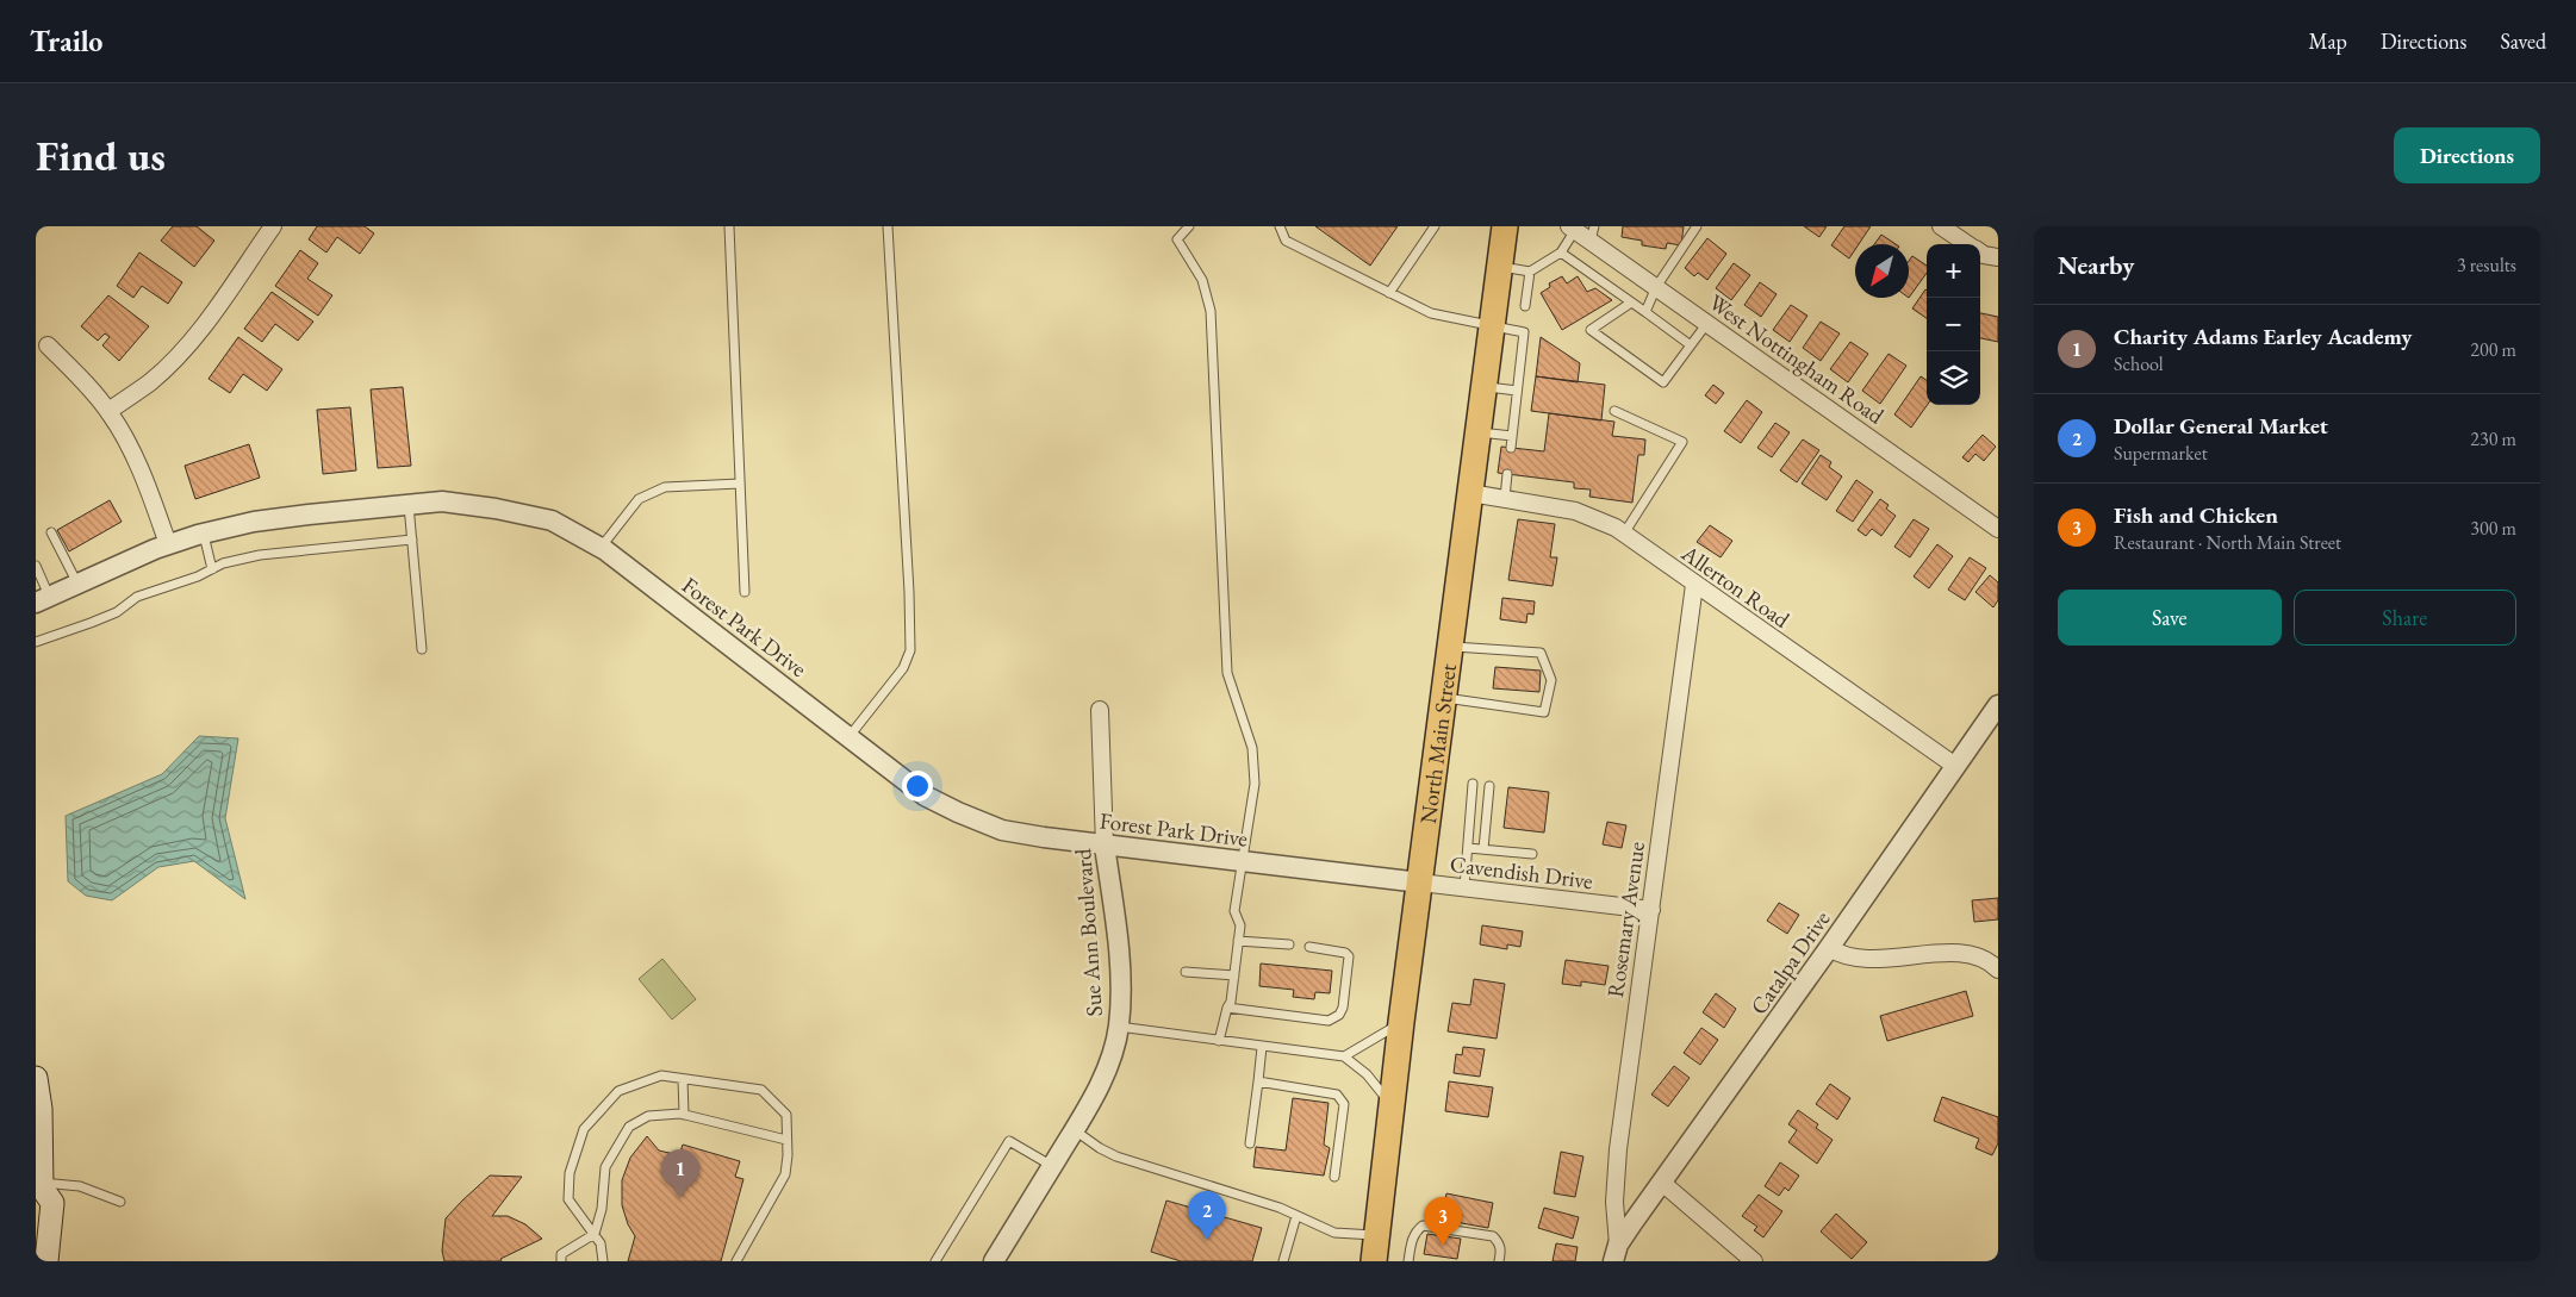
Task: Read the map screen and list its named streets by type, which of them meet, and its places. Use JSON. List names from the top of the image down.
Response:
{
  "streets": {
    "main road": ["North Main Street"],
    "street": [
      "West Nottingham Road",
      "Allerton Road",
      "Forest Park Drive",
      "Cavendish Drive",
      "Rosemary Avenue",
      "Sue Ann Boulevard",
      "Catalpa Drive"
    ]
  },
  "crossings": [
    ["Allerton Road", "North Main Street"],
    ["Allerton Road", "Rosemary Avenue"],
    ["Allerton Road", "Catalpa Drive"],
    ["Forest Park Drive", "North Main Street"],
    ["Forest Park Drive", "Cavendish Drive"],
    ["Forest Park Drive", "Sue Ann Boulevard"],
    ["North Main Street", "Cavendish Drive"],
    ["Cavendish Drive", "Rosemary Avenue"],
    ["Rosemary Avenue", "Catalpa Drive"]
  ],
  "north": "bottom left",
  "page": {
    "header": "Trailo",
    "nav": ["Map", "Directions", "Saved"],
    "buttons": [
      "Directions",
      ["Save", "Share"]
    ],
    "title": "Find us",
    "heading": ["Nearby", "3 results"],
    "map_buttons": ["+", "−"],
    "list": [
      {
        "mark": "1",
        "name": "Charity Adams Earley Academy",
        "note": "School",
        "value": "200 m"
      },
      {
        "mark": "2",
        "name": "Dollar General Market",
        "note": "Supermarket",
        "value": "230 m"
      },
      {
        "mark": "3",
        "name": "Fish and Chicken",
        "note": "Restaurant · North Main Street",
        "value": "300 m"
      }
    ],
    "pins": ["1", "2", "3"]
  }
}
